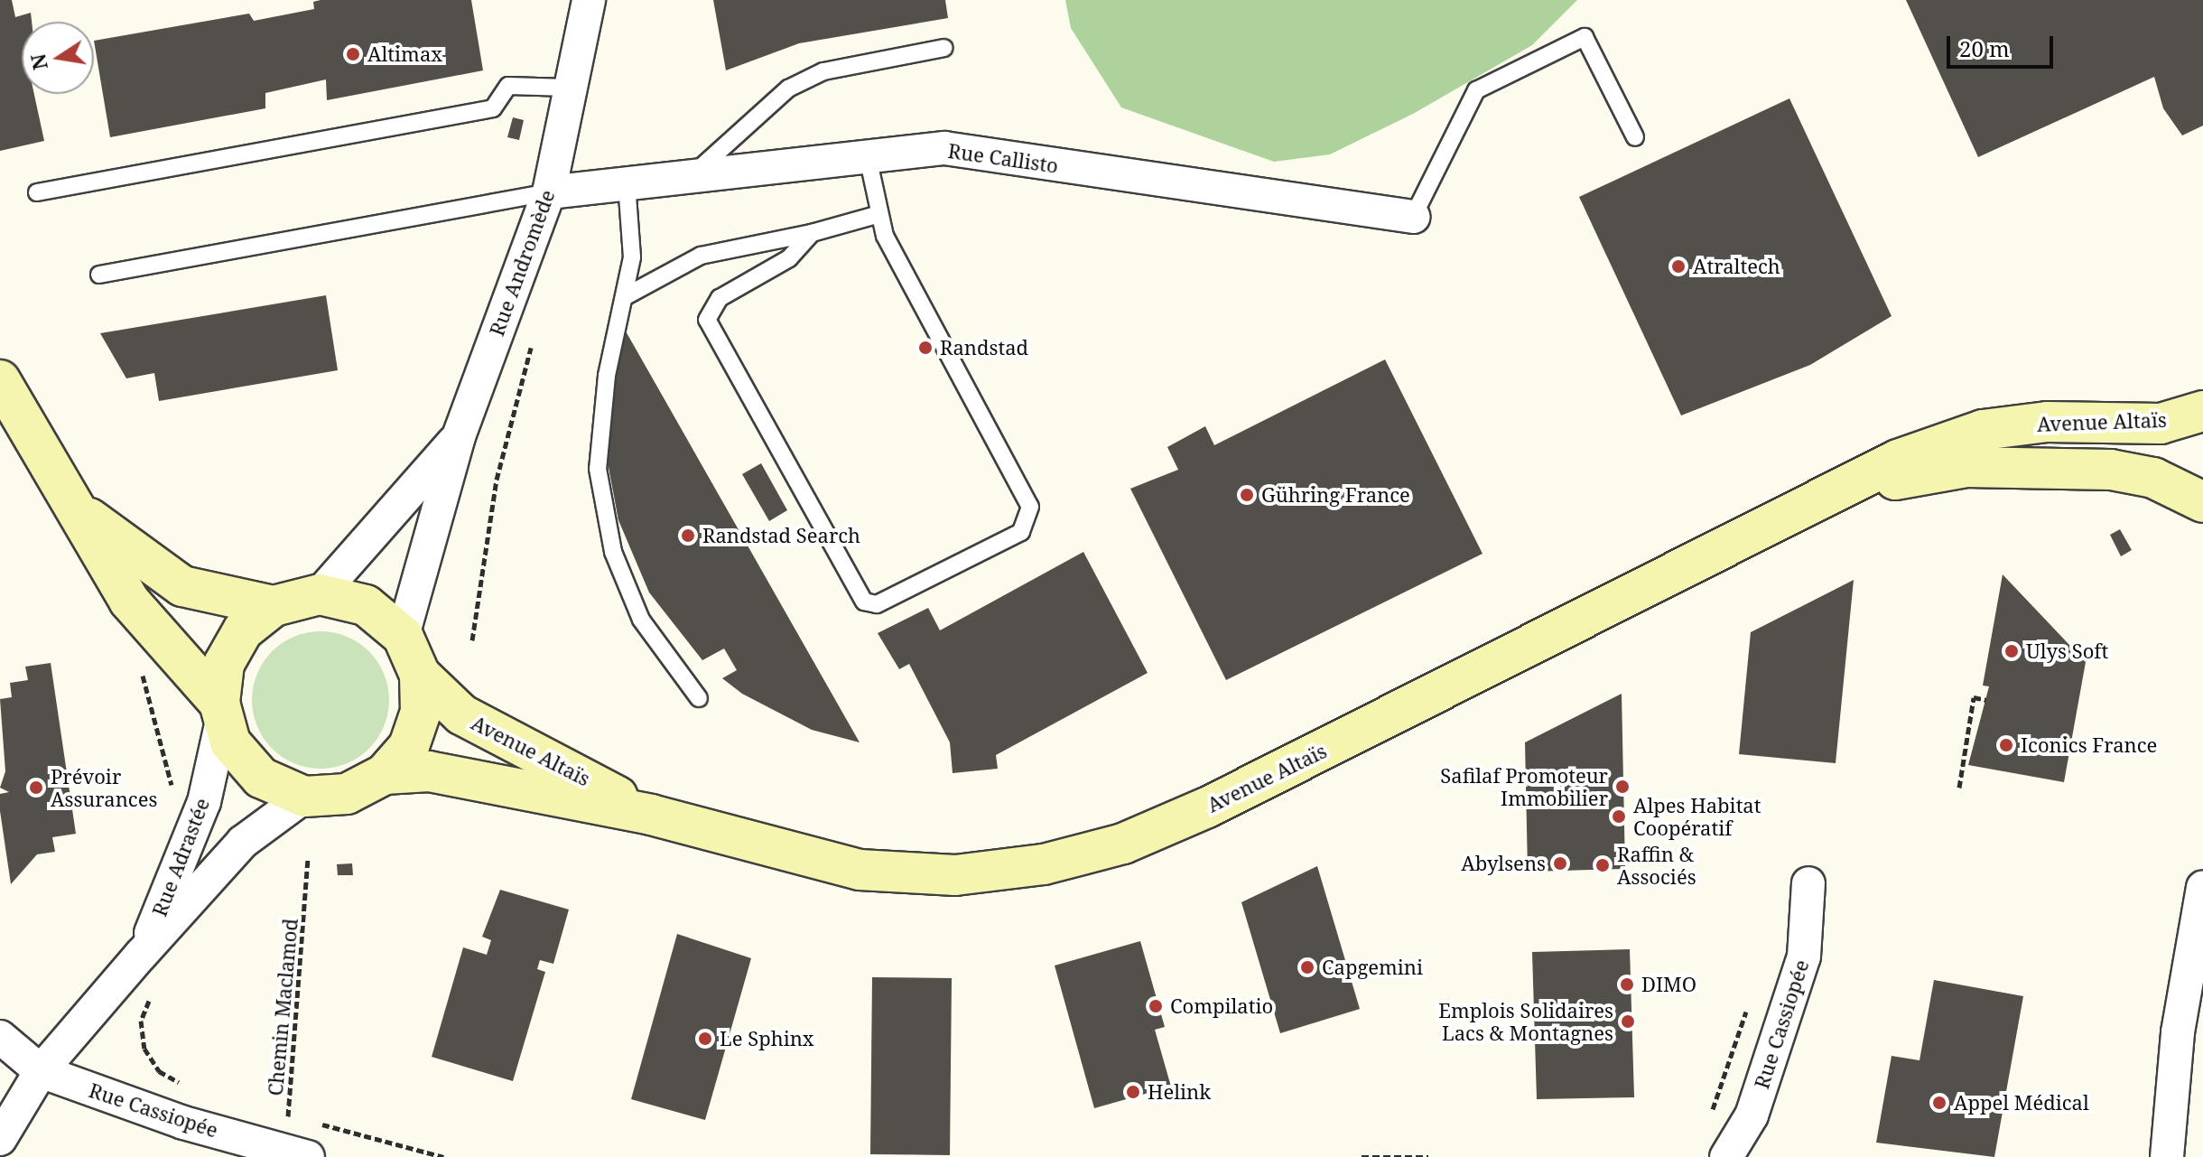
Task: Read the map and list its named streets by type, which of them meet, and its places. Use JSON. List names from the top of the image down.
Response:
{
  "streets": {
    "street": [
      "Rue Callisto",
      "Rue Andromède",
      "Avenue Altaïs",
      "Rue Adrastée",
      "Rue Cassiopée"
    ],
    "path": ["Chemin Maclamod"]
  },
  "crossings": [
    ["Rue Callisto", "Rue Andromède"],
    ["Rue Andromède", "Avenue Altaïs"],
    ["Rue Andromède", "Rue Adrastée"],
    ["Avenue Altaïs", "Rue Adrastée"],
    ["Rue Adrastée", "Rue Cassiopée"],
    ["Chemin Maclamod", "Rue Cassiopée"]
  ],
  "places": [
    "Altimax",
    "Atraltech",
    "Randstad",
    "Gühring France",
    "Randstad Search",
    "Ulys Soft",
    "Iconics France",
    "Safilaf Promoteur Immobilier",
    "Prévoir Assurances",
    "Alpes Habitat Coopératif",
    "Abylsens",
    "Raffin & Associés",
    "Capgemini",
    "DIMO",
    "Compilatio",
    "Emplois Solidaires Lacs & Montagnes",
    "Le Sphinx",
    "Helink",
    "Appel Médical"
  ],
  "scale_bar": "20 m",
  "north": "left"
}
